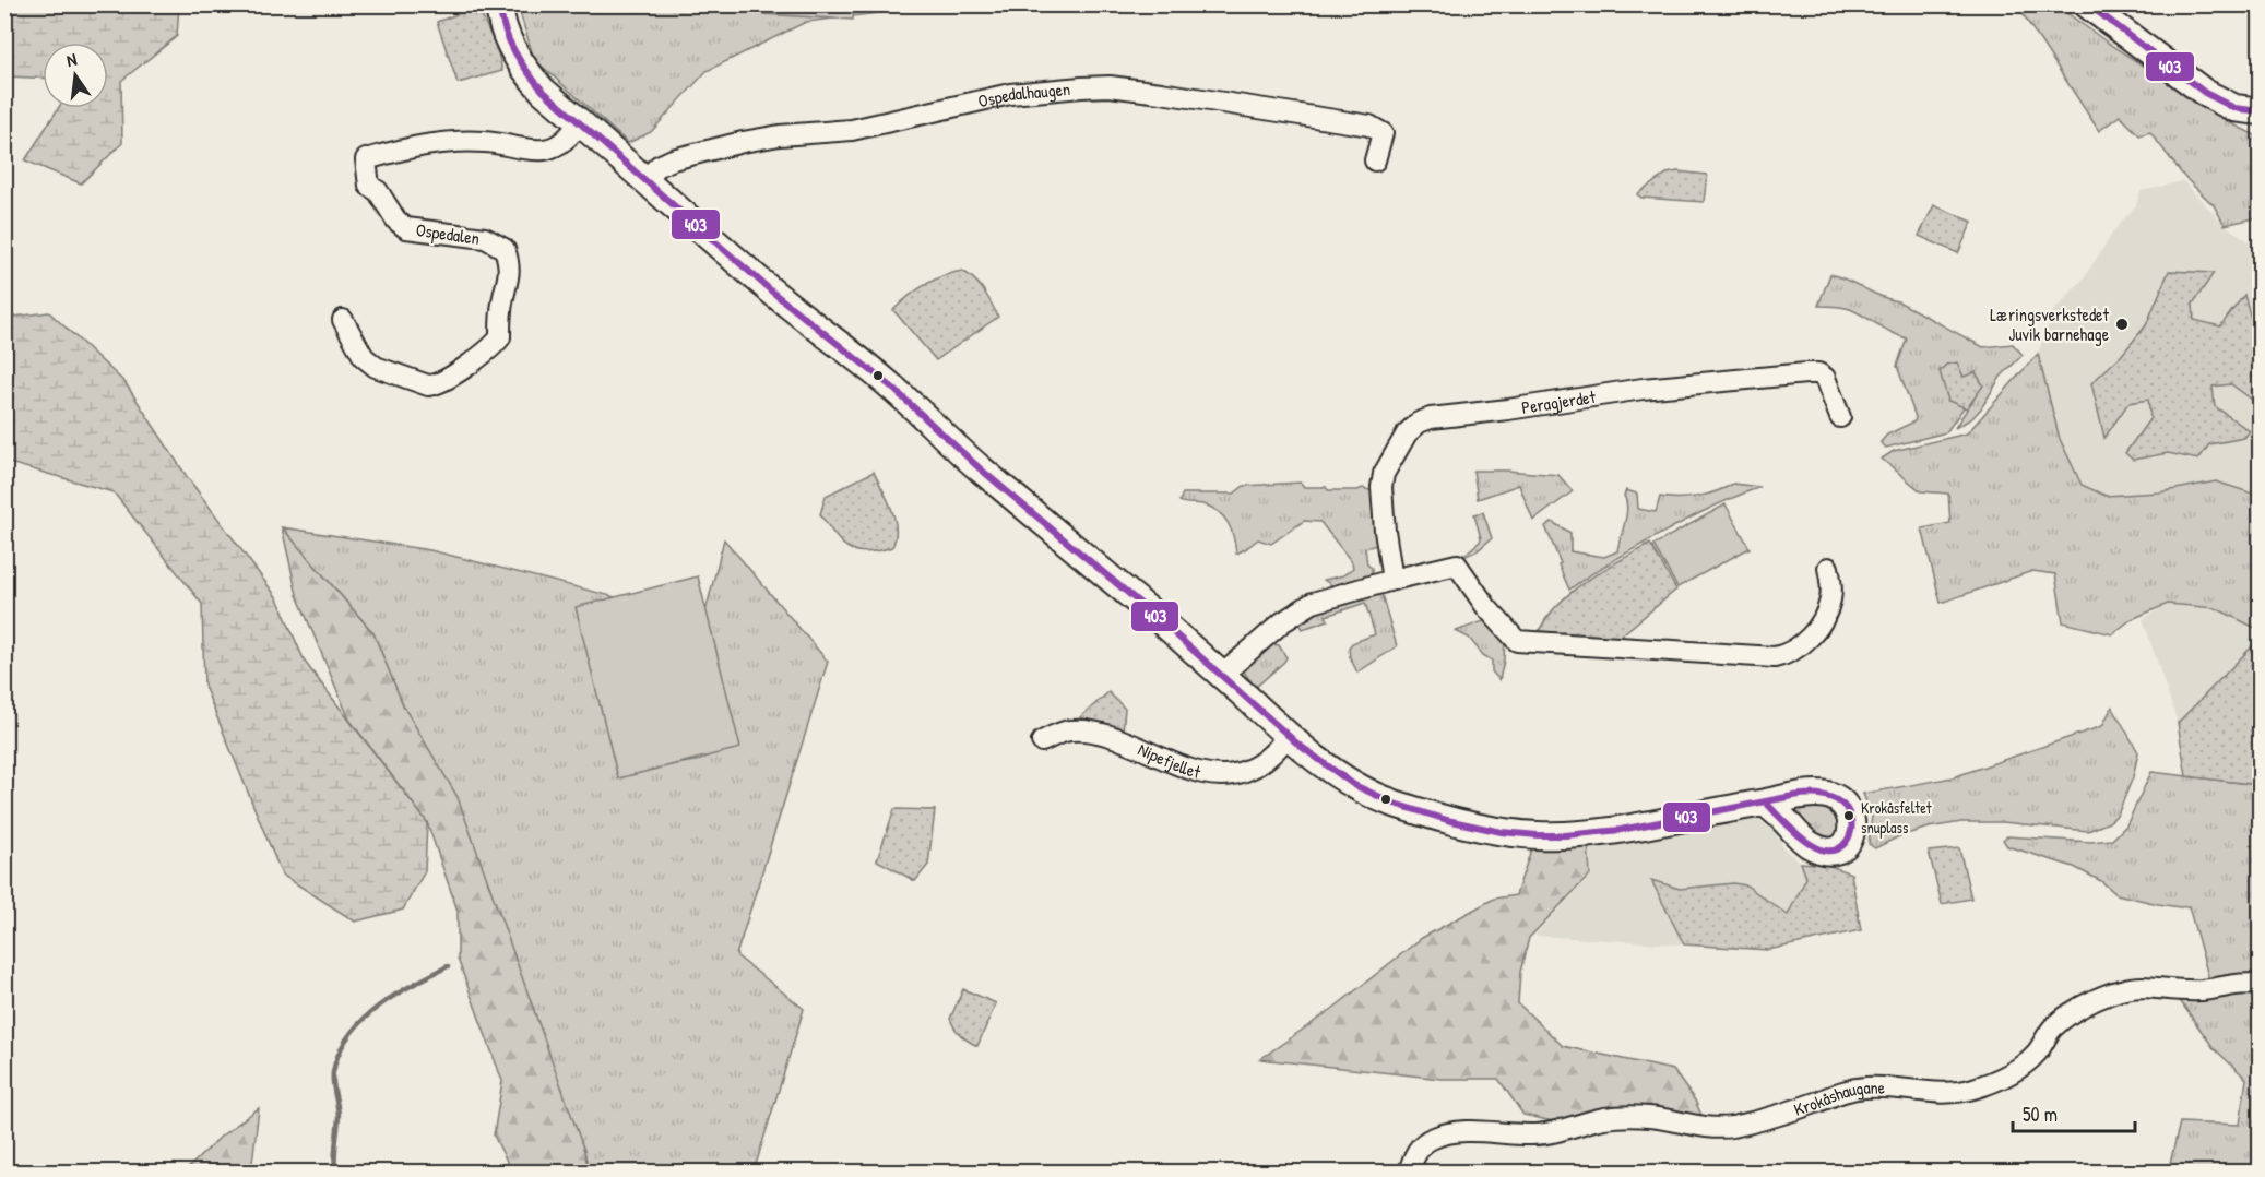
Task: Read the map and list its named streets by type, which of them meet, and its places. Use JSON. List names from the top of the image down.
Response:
{
  "streets": {
    "street": [
      "Ospedalhaugen",
      "Ospedalen",
      "Peragjerdet",
      "Nipefjellet",
      "Krokåshaugane"
    ]
  },
  "places": ["Læringsverkstedet Juvik barnehage", "Krokåsfeltet snuplass"],
  "lines": ["transit line 403"],
  "scale_bar": "50 m",
  "north": "top"
}
